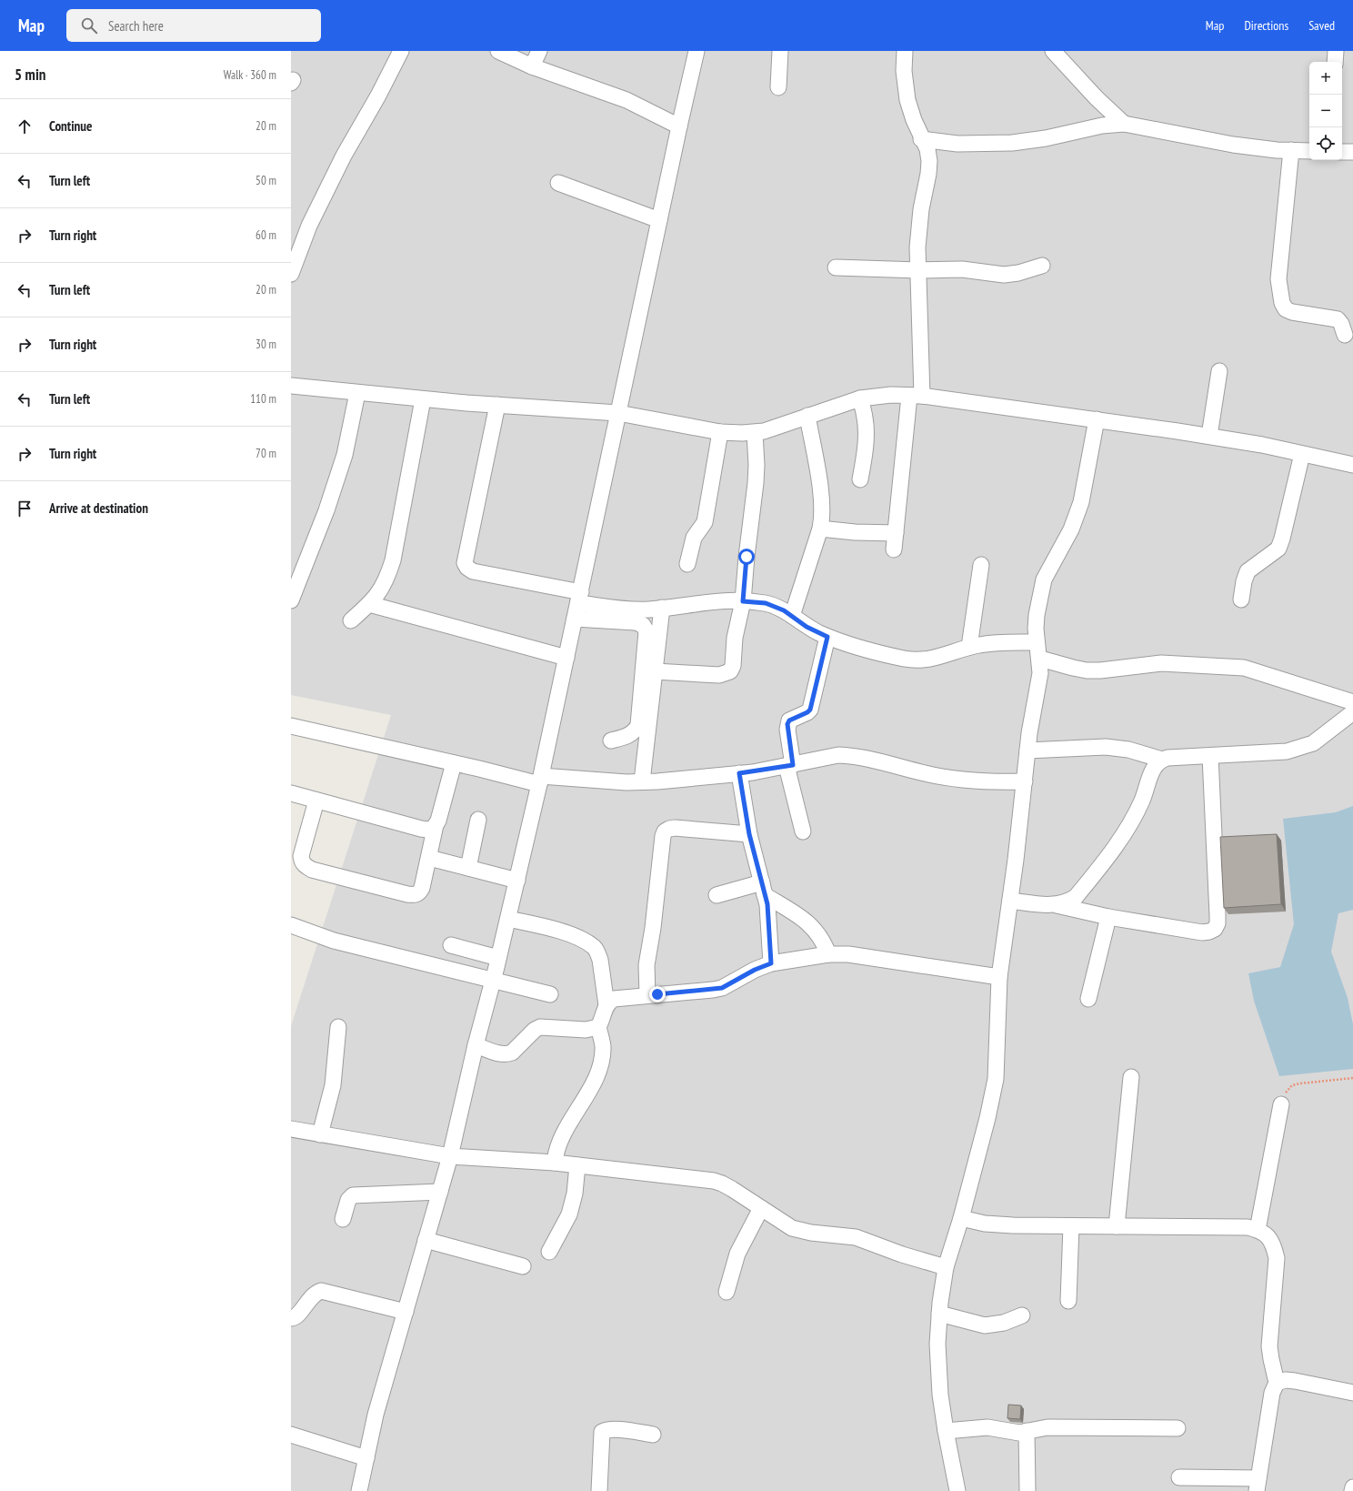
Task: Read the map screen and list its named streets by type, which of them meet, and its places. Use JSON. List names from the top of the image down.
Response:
{
  "page": {
    "header": "Map",
    "search": "Search here",
    "nav": ["Map", "Directions", "Saved"],
    "heading": ["5 min", "Walk · 360 m"],
    "map_buttons": ["+", "−"],
    "list": [
      ["Continue", "20 m"],
      ["Turn left", "50 m"],
      ["Turn right", "60 m"],
      ["Turn left", "20 m"],
      ["Turn right", "30 m"],
      ["Turn left", "110 m"],
      ["Turn right", "70 m"],
      "Arrive at destination"
    ]
  }
}
